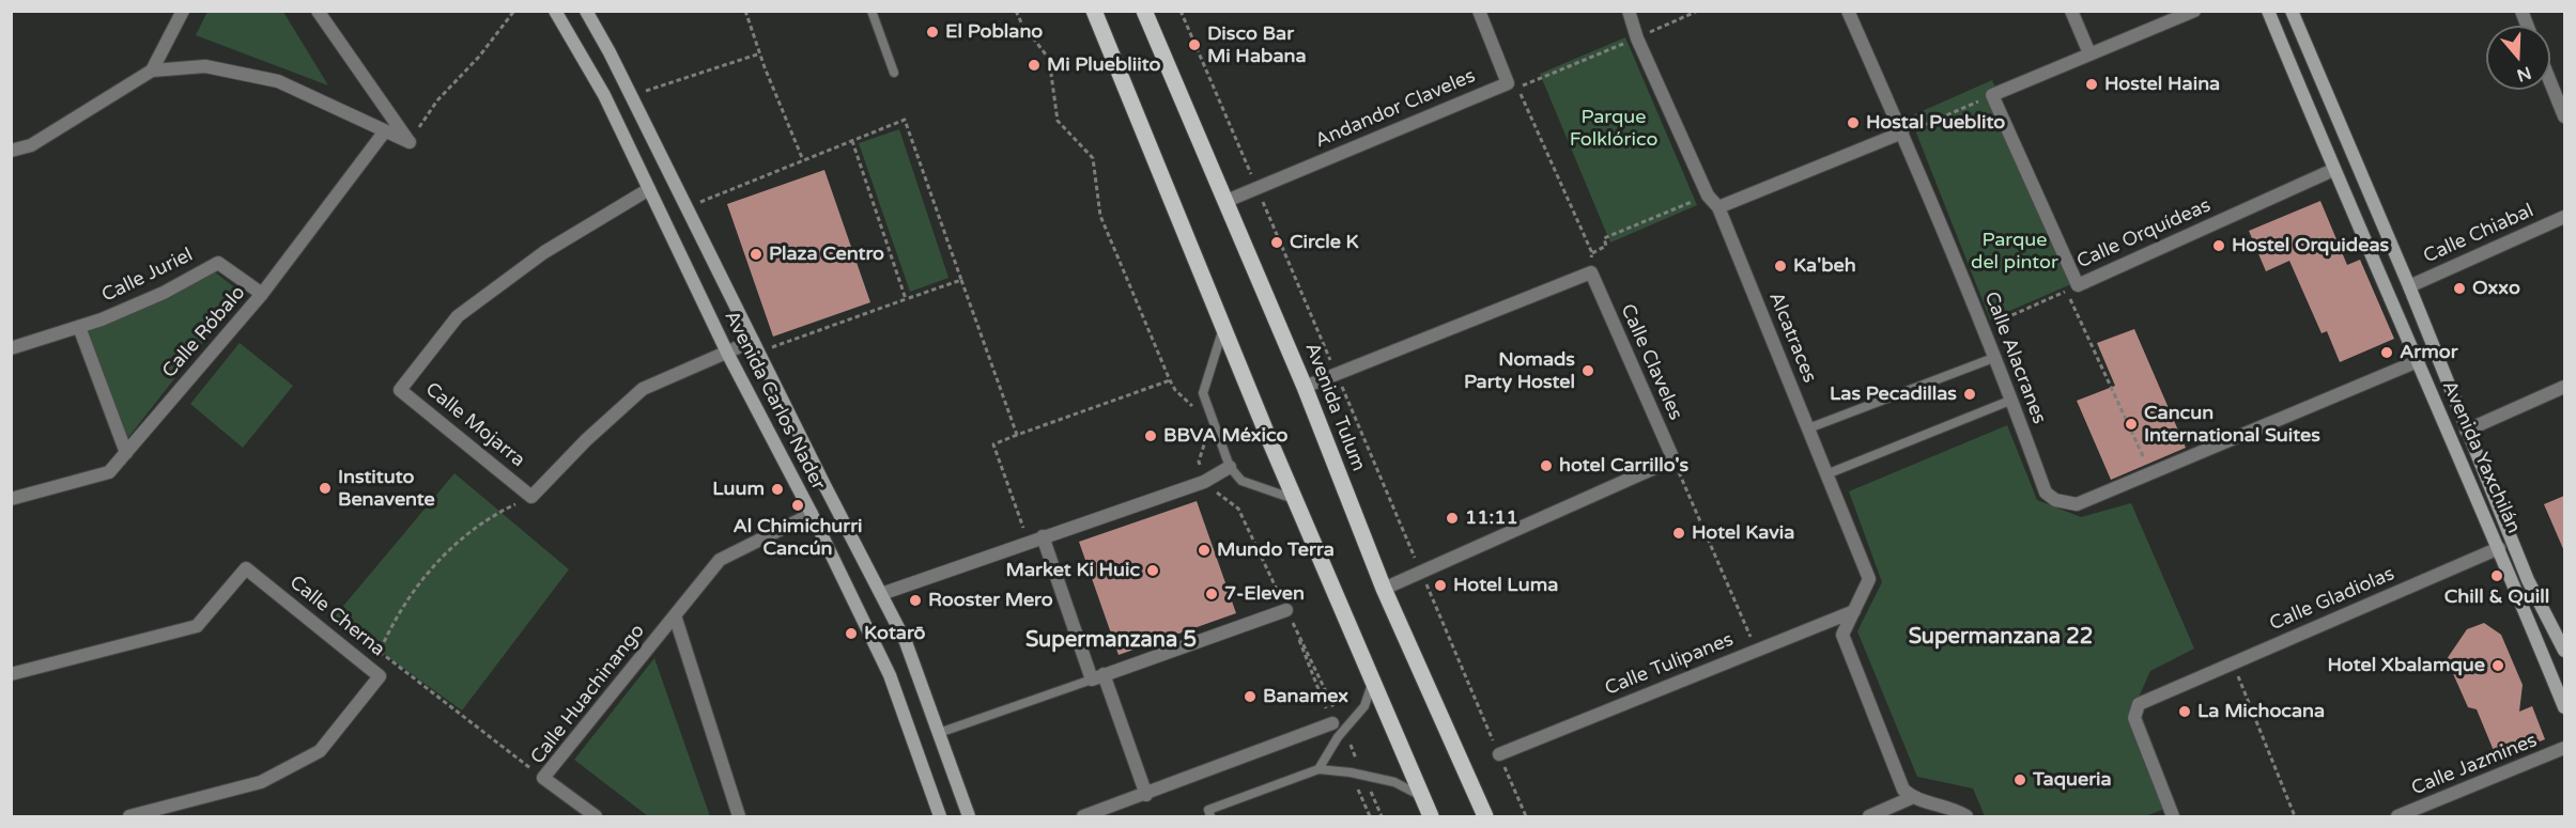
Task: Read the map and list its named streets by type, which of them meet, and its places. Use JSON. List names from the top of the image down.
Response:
{
  "streets": {
    "main road": ["Avenida Tulum"],
    "street": [
      "Andandor Claveles",
      "Calle Orquídeas",
      "Calle Chiabal",
      "Calle Juriel",
      "Calle Róbalo",
      "Alcatraces",
      "Calle Alacranes",
      "Calle Claveles",
      "Avenida Carlos Nader",
      "Calle Mojarra",
      "Avenida Yaxchilán",
      "Calle Gladiolas",
      "Calle Cherna",
      "Calle Tulipanes",
      "Calle Huachinango",
      "Calle Jazmines"
    ]
  },
  "crossings": [
    ["Andandor Claveles", "Avenida Tulum"],
    ["Calle Orquídeas", "Avenida Yaxchilán"],
    ["Calle Chiabal", "Avenida Yaxchilán"],
    ["Calle Juriel", "Calle Róbalo"],
    ["Alcatraces", "Calle Tulipanes"],
    ["Avenida Carlos Nader", "Calle Mojarra"],
    ["Avenida Carlos Nader", "Calle Huachinango"],
    ["Avenida Yaxchilán", "Calle Gladiolas"]
  ],
  "districts": ["Supermanzana 22", "Supermanzana 5"],
  "parks": ["Parque Folklórico", "Parque del pintor"],
  "places": [
    "El Poblano",
    "Disco Bar Mi Habana",
    "Mi Pluebliito",
    "Hostel Haina",
    "Hostal Pueblito",
    "Circle K",
    "Hostel Orquideas",
    "Plaza Centro",
    "Ka'beh",
    "Oxxo",
    "Armor",
    "Nomads Party Hostel",
    "Las Pecadillas",
    "Cancun International Suites",
    "BBVA México",
    "hotel Carrillo's",
    "Instituto Benavente",
    "Luum",
    "Al Chimichurri Cancún",
    "11:11",
    "Hotel Kavia",
    "Mundo Terra",
    "Market Ki Huic",
    "Chill & Quill",
    "Hotel Luma",
    "7-Eleven",
    "Rooster Mero",
    "Kotarō",
    "Hotel Xbalamque",
    "Banamex",
    "La Michocana",
    "Taqueria"
  ],
  "north": "bottom"
}
